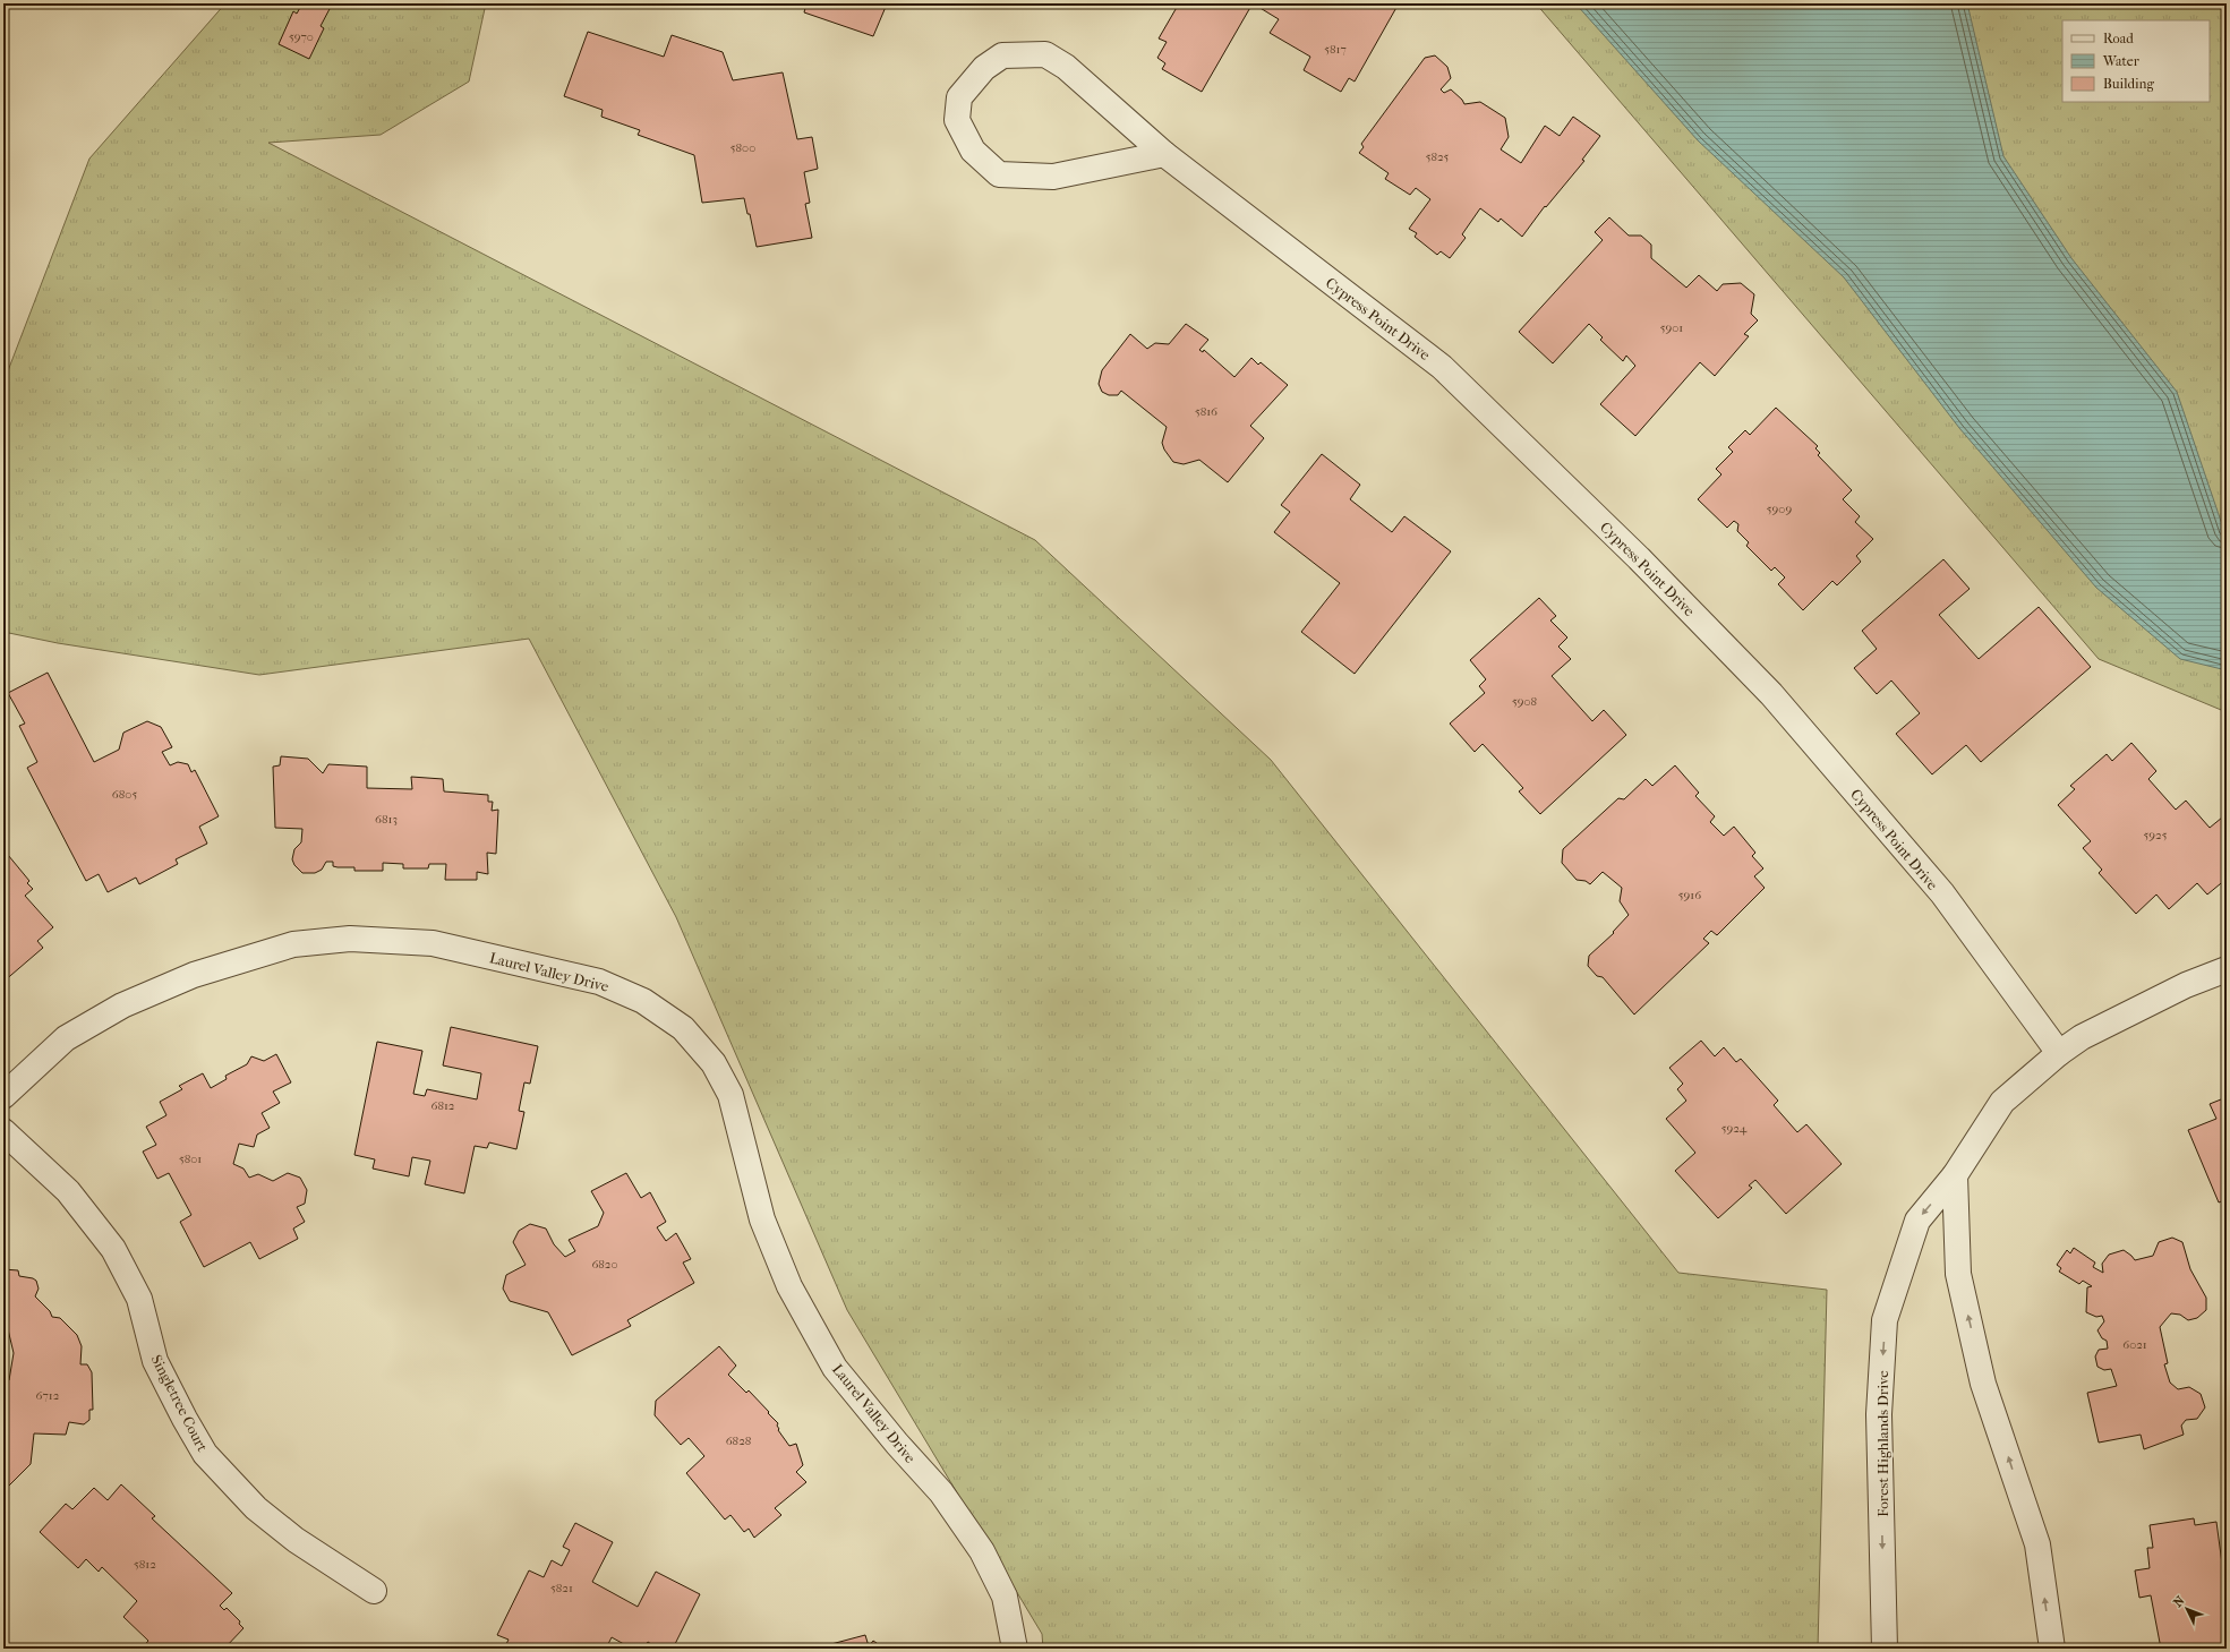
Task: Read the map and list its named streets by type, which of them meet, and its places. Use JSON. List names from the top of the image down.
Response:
{
  "streets": {
    "street": [
      "Cypress Point Drive",
      "Laurel Valley Drive",
      "Singletree Court",
      "Forest Highlands Drive"
    ]
  },
  "crossings": [
    ["Cypress Point Drive", "Forest Highlands Drive"]
  ],
  "house_numbers": [
    "5970",
    "5817",
    "5800",
    "5825",
    "5901",
    "5816",
    "5909",
    "5908",
    "6805",
    "6813",
    "5925",
    "5916",
    "6812",
    "5924",
    "5801",
    "6820",
    "6021",
    "6712",
    "6828",
    "5812",
    "5821"
  ],
  "legend": ["Road", "Water", "Building"],
  "north": "top left"
}
